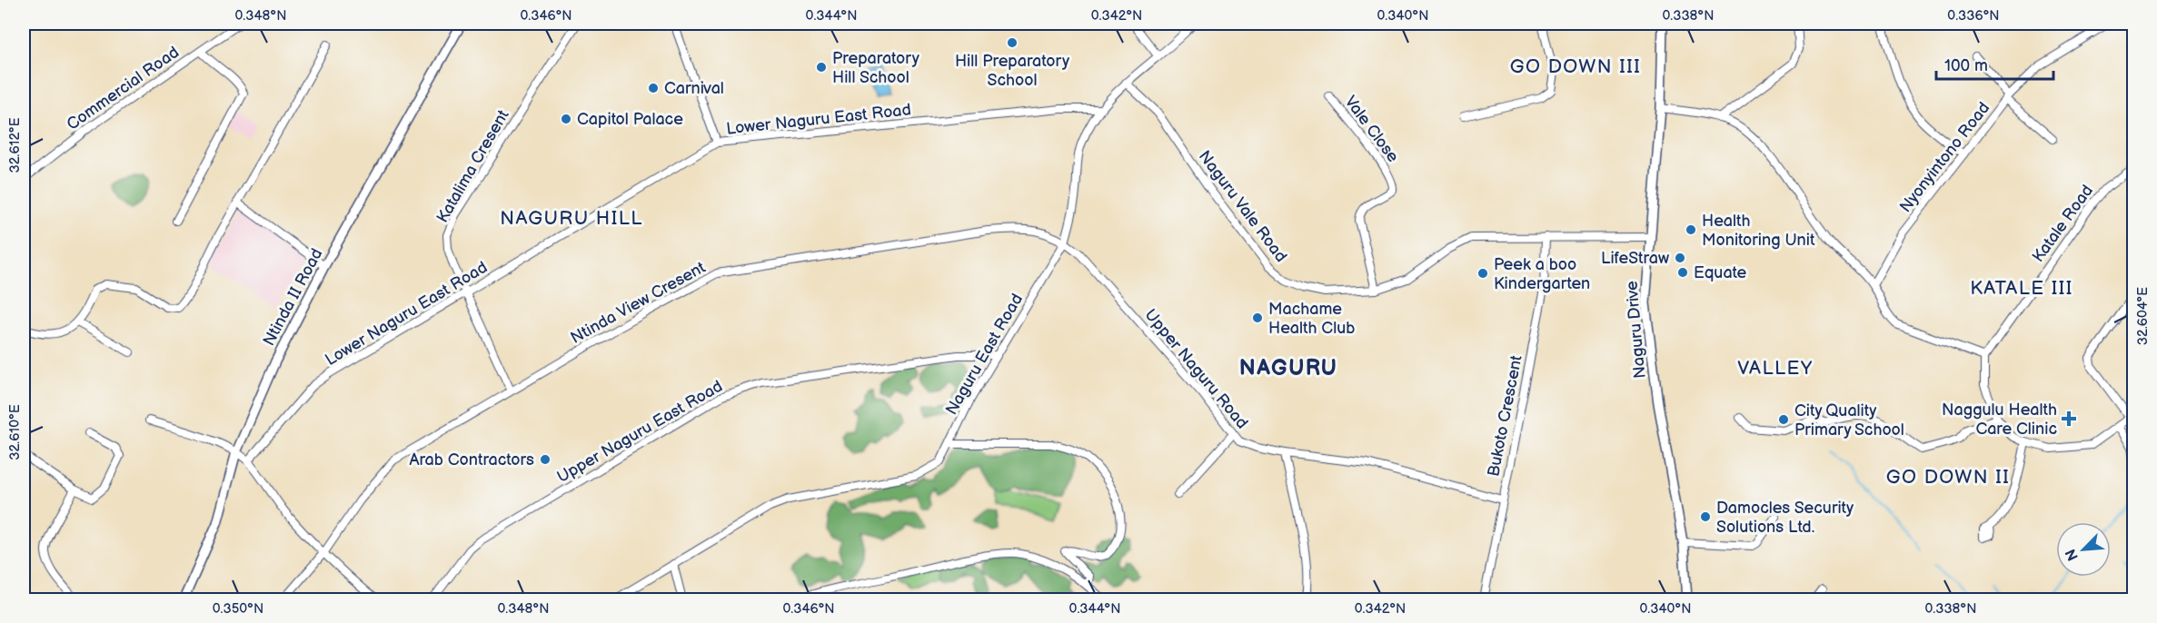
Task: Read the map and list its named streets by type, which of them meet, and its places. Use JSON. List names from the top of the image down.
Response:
{
  "streets": {
    "street": [
      "Commercial Road",
      "Lower Naguru East Road",
      "Vale Close",
      "Nyonyintono Road",
      "Katalima Cresent",
      "Naguru Vale Road",
      "Katale Road",
      "Ntinda II Road",
      "Ntinda View Cresent",
      "Naguru Drive",
      "Naguru East Road",
      "Upper Naguru Road",
      "Bukoto Crescent",
      "Upper Naguru East Road"
    ]
  },
  "crossings": [
    ["Lower Naguru East Road", "Katalima Cresent"],
    ["Lower Naguru East Road", "Naguru East Road"],
    ["Vale Close", "Naguru Vale Road"],
    ["Katalima Cresent", "Ntinda View Cresent"],
    ["Naguru Vale Road", "Naguru Drive"],
    ["Naguru Vale Road", "Bukoto Crescent"],
    ["Ntinda View Cresent", "Naguru East Road"],
    ["Ntinda View Cresent", "Upper Naguru Road"],
    ["Naguru East Road", "Upper Naguru Road"],
    ["Naguru East Road", "Upper Naguru East Road"],
    ["Upper Naguru Road", "Bukoto Crescent"]
  ],
  "districts": [
    "GO DOWN III",
    "NAGURU HILL",
    "KATALE III",
    "NAGURU",
    "VALLEY",
    "GO DOWN II"
  ],
  "places": {
    "other": [
      "Hill Preparatory School",
      "Preparatory Hill School",
      "Carnival",
      "Capitol Palace",
      "Health Monitoring Unit",
      "LifeStraw",
      "Equate",
      "Peek a boo Kindergarten",
      "Machame Health Club",
      "City Quality Primary School",
      "Arab Contractors",
      "Damocles Security Solutions Ltd."
    ],
    "health": ["Naggulu Health Care Clinic"]
  },
  "scale_bar": "100 m",
  "north": "bottom left",
  "coordinates": [
    "0.348°N",
    "0.346°N",
    "0.344°N",
    "0.342°N",
    "0.340°N",
    "0.338°N",
    "0.336°N",
    "32.612°E",
    "32.604°E",
    "32.610°E",
    "0.350°N"
  ]
}
